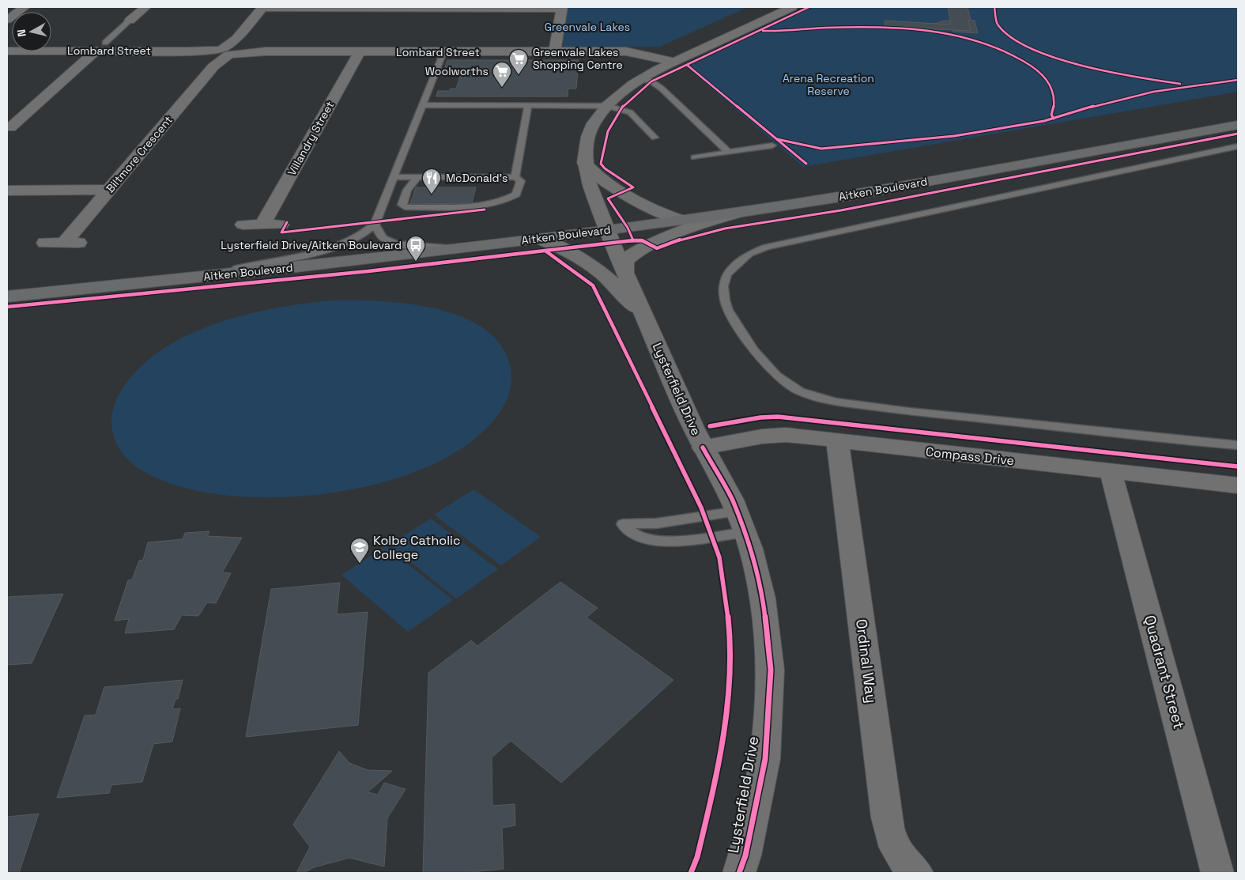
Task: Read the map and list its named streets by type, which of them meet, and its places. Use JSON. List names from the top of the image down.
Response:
{
  "streets": {
    "main road": ["Aitken Boulevard"],
    "street": [
      "Lombard Street",
      "Villandry Street",
      "Biltmore Crescent",
      "Lysterfield Drive",
      "Compass Drive",
      "Ordinal Way",
      "Quadrant Street"
    ]
  },
  "crossings": [
    ["Lombard Street", "Villandry Street"],
    ["Lombard Street", "Biltmore Crescent"],
    ["Aitken Boulevard", "Lysterfield Drive"],
    ["Lysterfield Drive", "Compass Drive"],
    ["Compass Drive", "Ordinal Way"],
    ["Compass Drive", "Quadrant Street"]
  ],
  "parks": ["Greenvale Lakes", "Arena Recreation Reserve"],
  "places": {
    "supermarket": ["Greenvale Lakes Shopping Centre", "Woolworths"],
    "restaurant": ["McDonald's"],
    "bus stop": ["Lysterfield Drive/Aitken Boulevard"],
    "school or university": ["Kolbe Catholic College"]
  },
  "north": "left"
}
